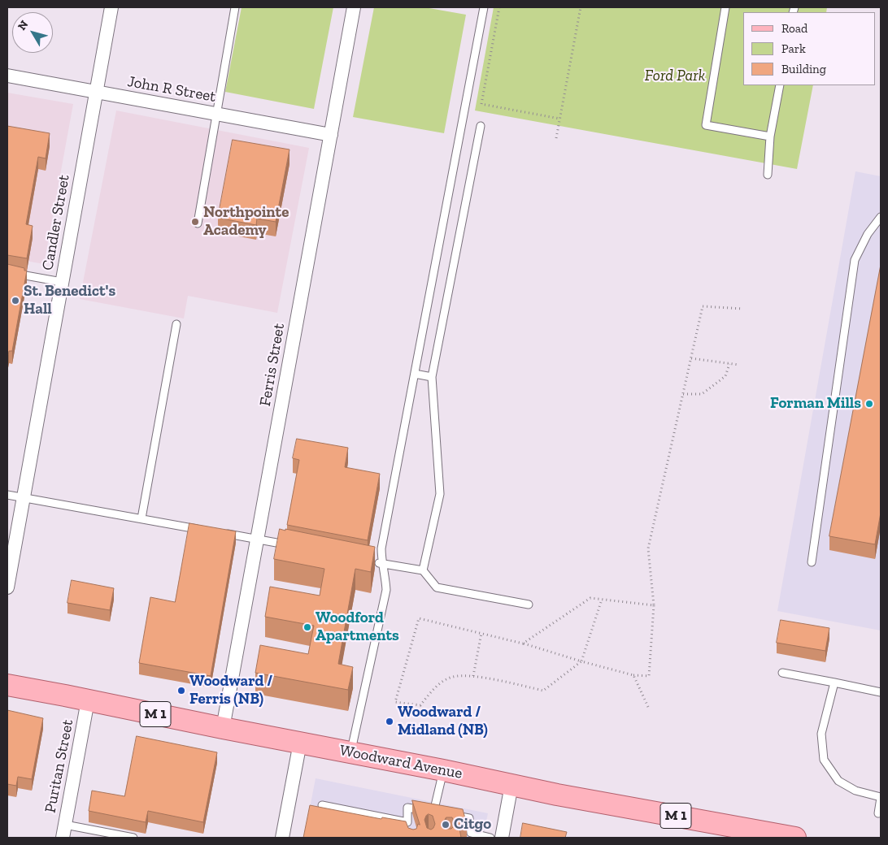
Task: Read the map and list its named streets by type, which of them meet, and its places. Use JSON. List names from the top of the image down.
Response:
{
  "streets": {
    "main road": ["M 1", "Woodward Avenue"],
    "street": [
      "John R Street",
      "Candler Street",
      "Ferris Street",
      "Puritan Street"
    ]
  },
  "crossings": [
    ["John R Street", "Candler Street"],
    ["John R Street", "Ferris Street"],
    ["Ferris Street", "Woodward Avenue"],
    ["Woodward Avenue", "Puritan Street"]
  ],
  "parks": ["Ford Park"],
  "places": [
    "Northpointe Academy",
    "St. Benedict's Hall",
    "Forman Mills",
    "Woodford Apartments",
    "Woodward / Ferris (NB)",
    "Woodward / Midland (NB)",
    "Citgo"
  ],
  "legend": ["Road", "Park", "Building"],
  "north": "top left"
}
